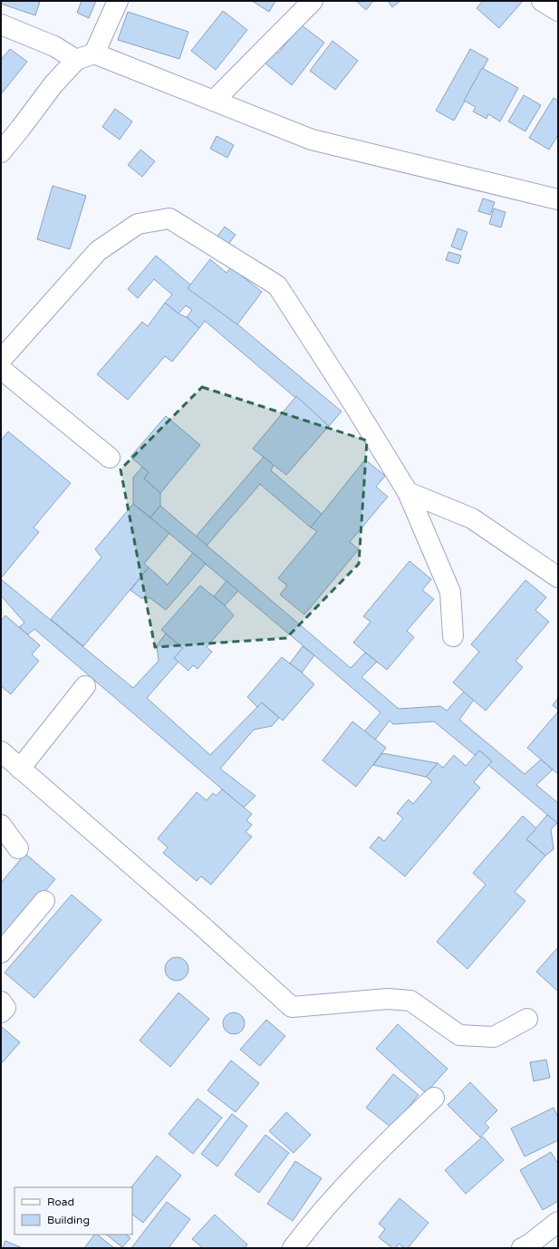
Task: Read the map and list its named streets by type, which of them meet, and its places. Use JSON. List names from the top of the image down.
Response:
{
  "legend": ["Road", "Building"]
}
